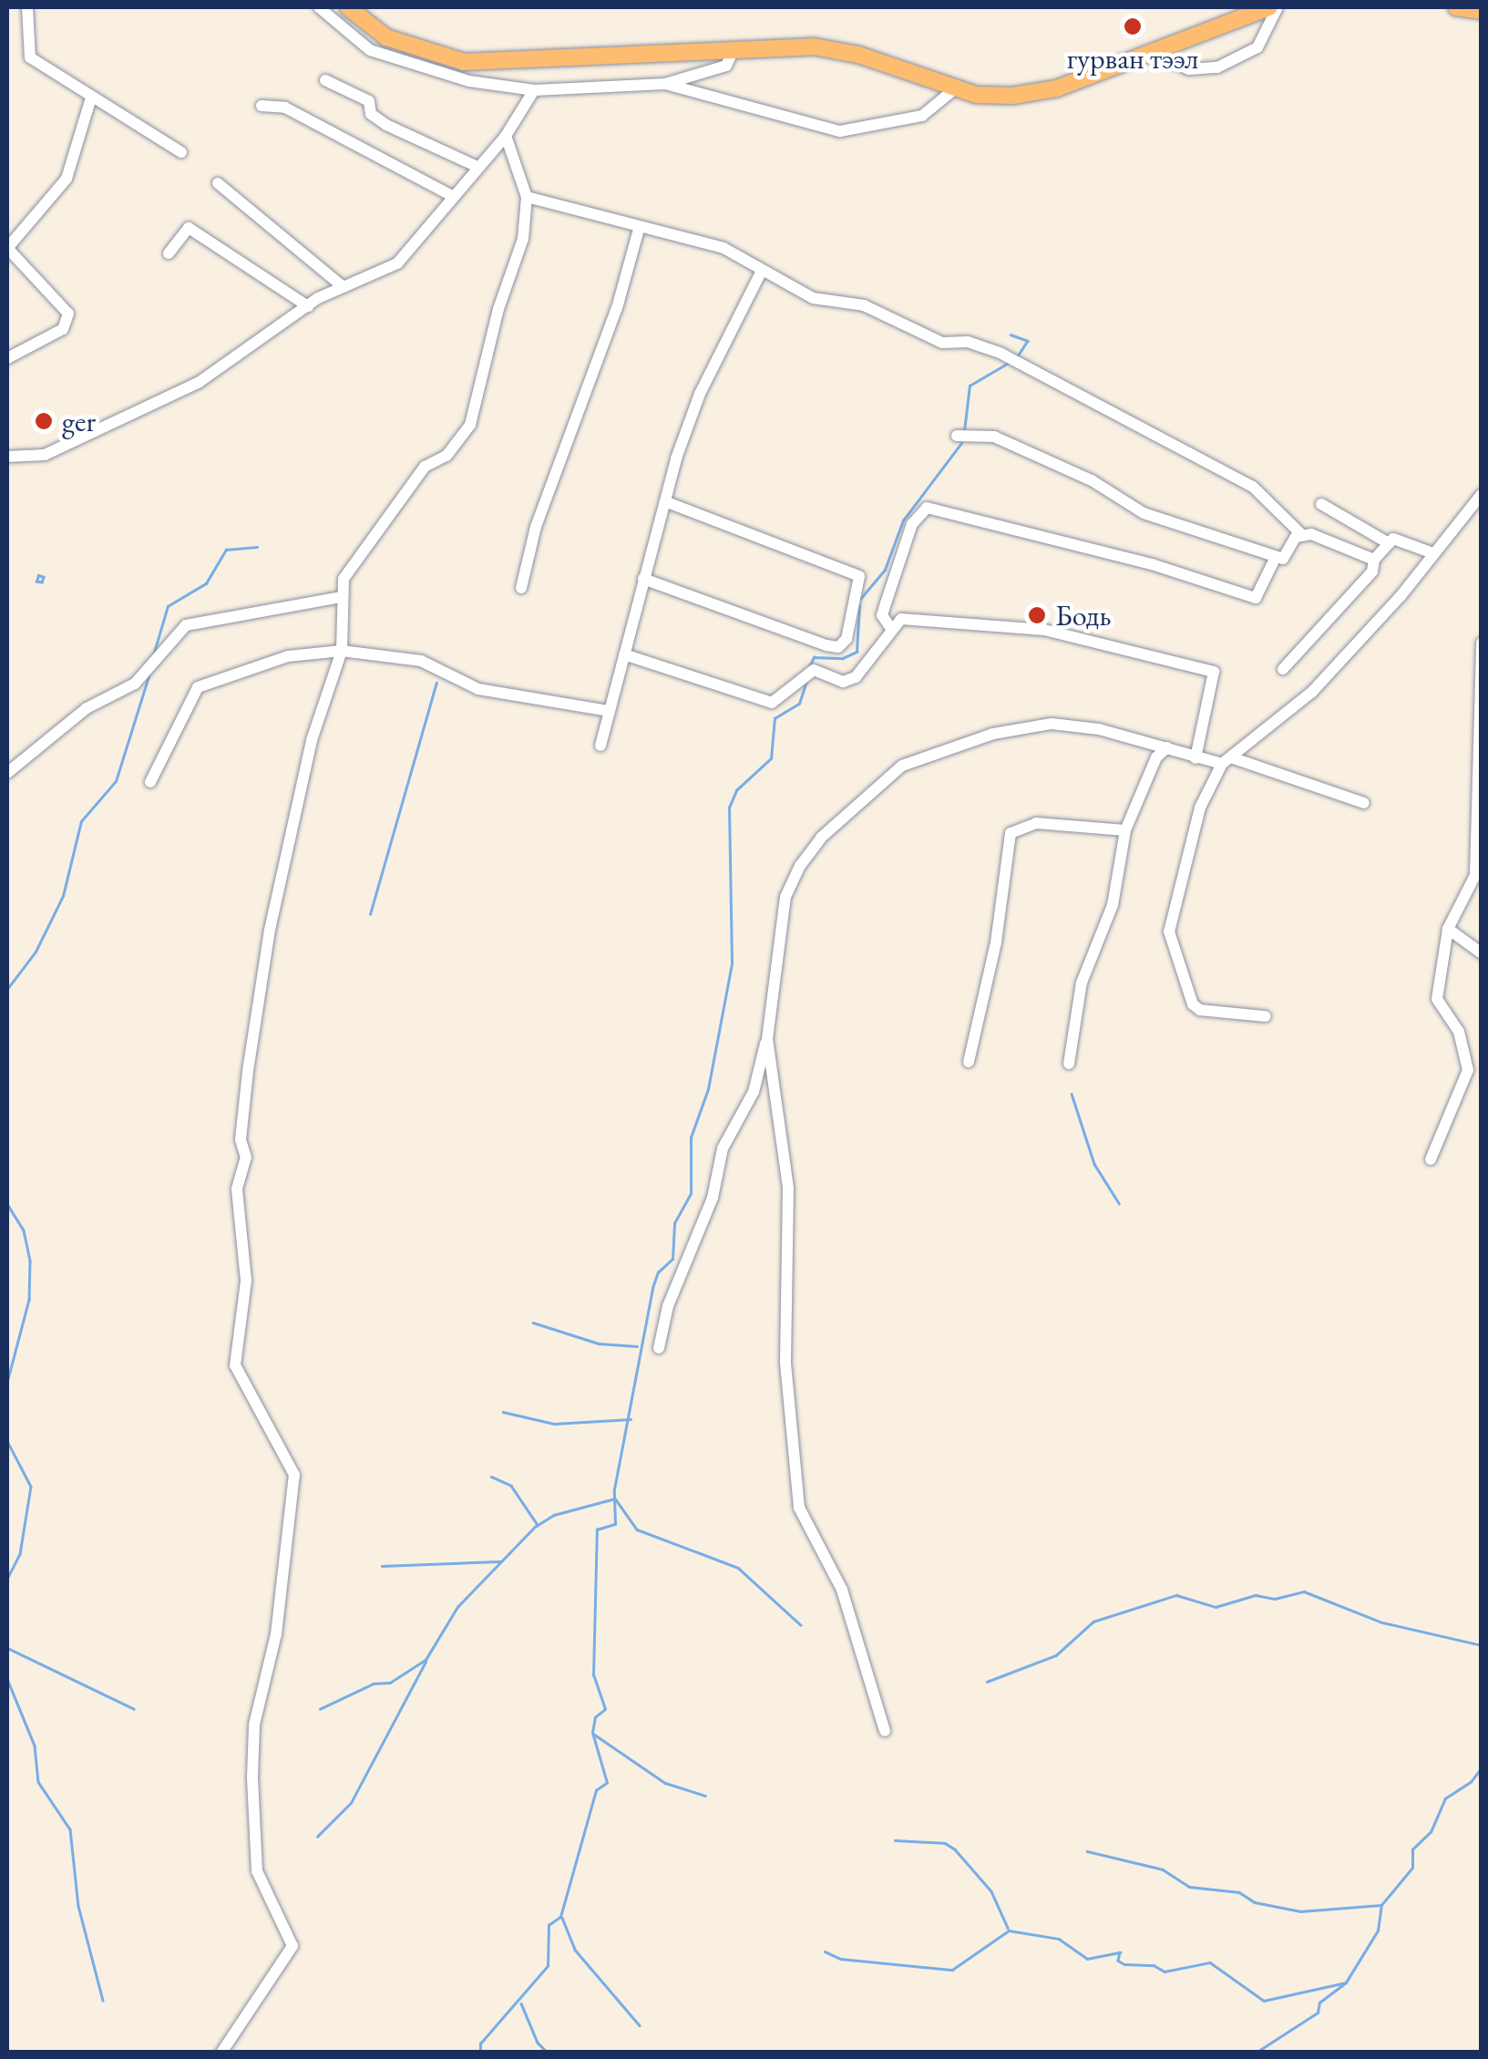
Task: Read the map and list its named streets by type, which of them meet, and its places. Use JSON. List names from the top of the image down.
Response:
{
  "places": ["гурван тээл", "ger", "Бодь"]
}
